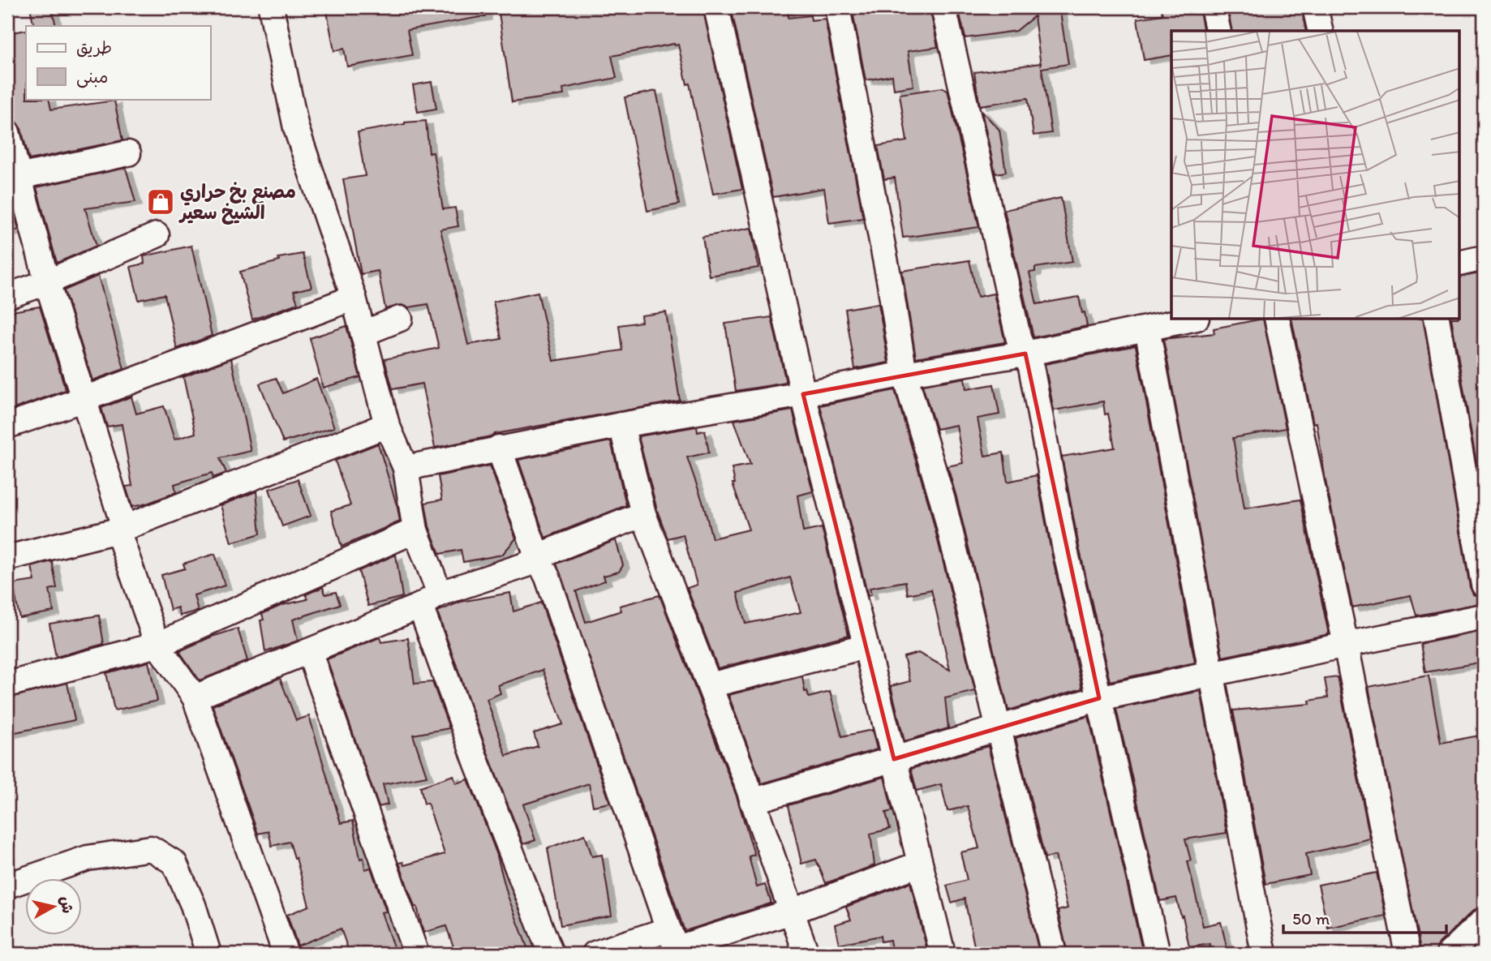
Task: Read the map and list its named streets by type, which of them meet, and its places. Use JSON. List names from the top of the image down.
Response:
{
  "places": {
    "shop": ["مصنع بخ حراري الشيخ سعير"]
  },
  "legend": ["طريق", "مبنى"],
  "scale_bar": "50 m",
  "north": "right"
}
